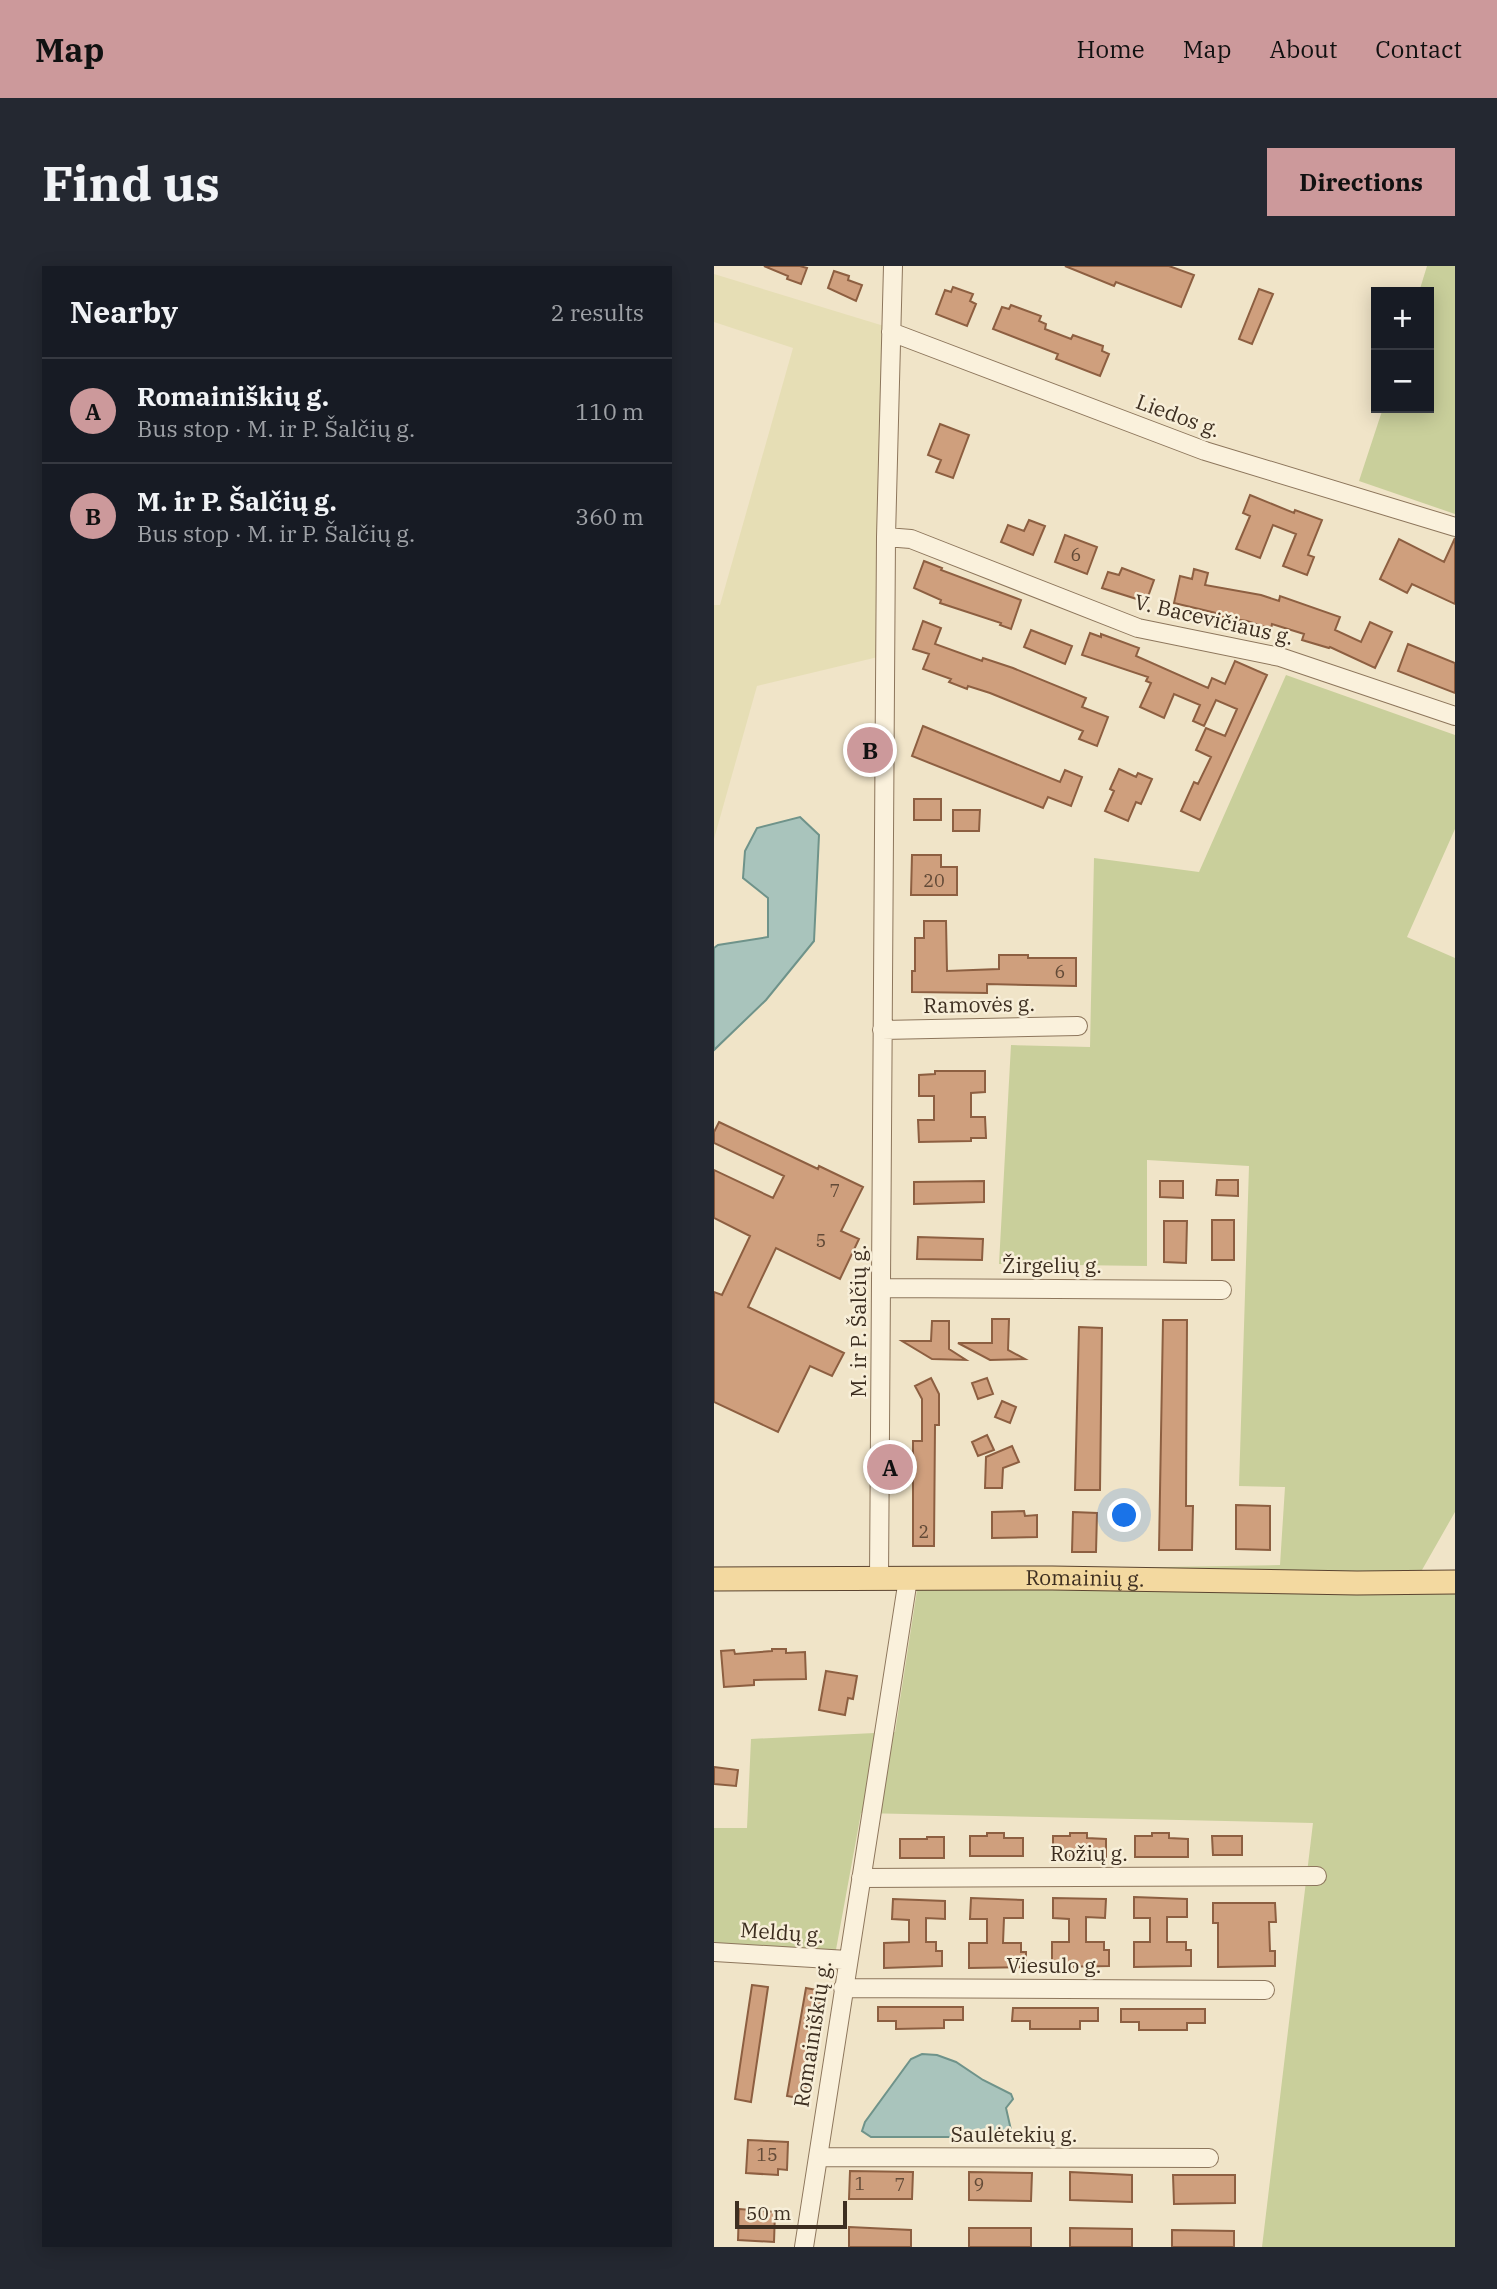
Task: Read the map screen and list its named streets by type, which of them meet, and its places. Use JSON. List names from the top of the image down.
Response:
{
  "streets": {
    "main road": ["Romainių g."],
    "street": [
      "Liedos g.",
      "V. Bacevičiaus g.",
      "Ramovės g.",
      "Žirgelių g.",
      "M. ir P. Šalčių g.",
      "Rožių g.",
      "Meldų g.",
      "Viesulo g.",
      "Romainiškių g.",
      "Saulėtekių g."
    ]
  },
  "crossings": [
    ["Liedos g.", "M. ir P. Šalčių g."],
    ["V. Bacevičiaus g.", "M. ir P. Šalčių g."],
    ["Ramovės g.", "M. ir P. Šalčių g."],
    ["Žirgelių g.", "M. ir P. Šalčių g."],
    ["M. ir P. Šalčių g.", "Romainių g."],
    ["Romainių g.", "Romainiškių g."],
    ["Rožių g.", "Romainiškių g."],
    ["Meldų g.", "Romainiškių g."],
    ["Viesulo g.", "Romainiškių g."],
    ["Romainiškių g.", "Saulėtekių g."]
  ],
  "house_numbers": [
    "6",
    "20",
    "6",
    "7",
    "5",
    "2",
    "15",
    "1",
    "7",
    "9"
  ],
  "scale_bar": "50 m",
  "page": {
    "header": "Map",
    "nav": [
      "Home",
      "Map",
      "About",
      "Contact"
    ],
    "buttons": "Directions",
    "title": "Find us",
    "heading": ["Nearby", "2 results"],
    "map_buttons": ["+", "−"],
    "list": [
      {
        "mark": "A",
        "name": "Romainiškių g.",
        "note": "Bus stop · M. ir P. Šalčių g.",
        "value": "110 m"
      },
      {
        "mark": "B",
        "name": "M. ir P. Šalčių g.",
        "note": "Bus stop · M. ir P. Šalčių g.",
        "value": "360 m"
      }
    ],
    "pins": ["B", "A"],
    "scale": "50 m"
  }
}
